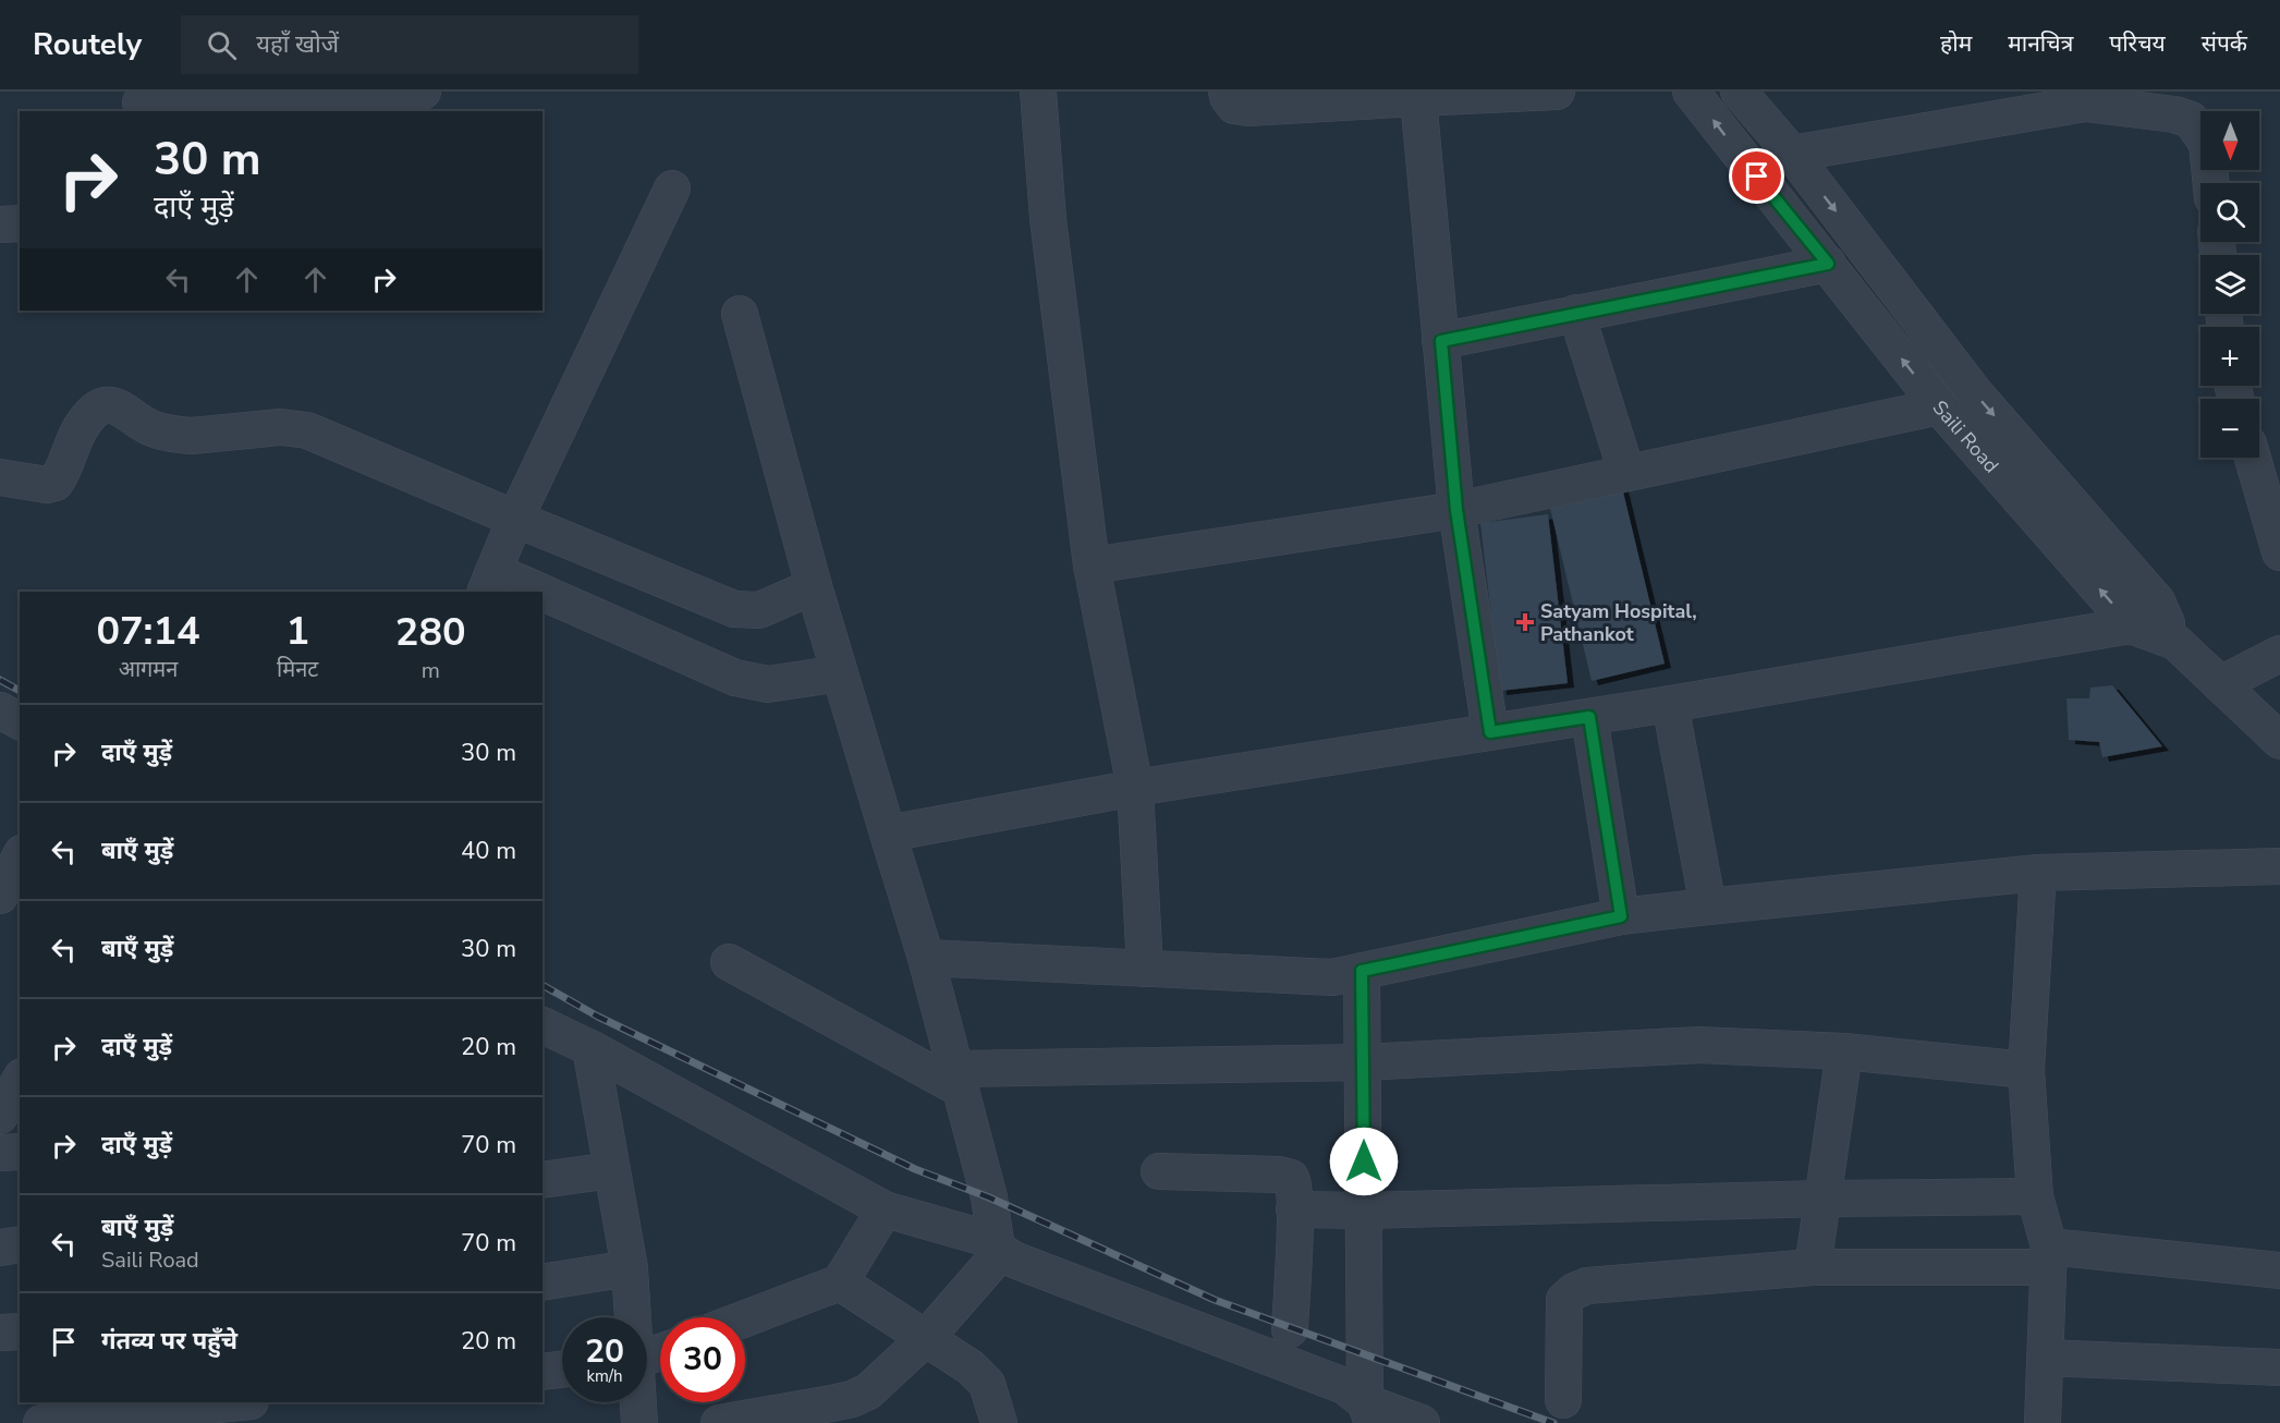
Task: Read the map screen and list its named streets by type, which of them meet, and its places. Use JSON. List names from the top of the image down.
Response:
{
  "streets": {
    "street": ["Saili Road"]
  },
  "places": {
    "health": ["Satyam Hospital, Pathankot"]
  },
  "north": "bottom",
  "page": {
    "header": "Routely",
    "search": "यहाँ खोजें",
    "nav": [
      "होम",
      "मानचित्र",
      "परिचय",
      "संपर्क"
    ],
    "map_buttons": ["+", "−"],
    "turn": ["30 m", "दाएँ मुड़ें"],
    "eta": [
      "07:14",
      "आगमन",
      "1",
      "मिनट",
      "280",
      "m"
    ],
    "list": [
      {
        "name": "दाएँ मुड़ें",
        "value": "30 m"
      },
      {
        "name": "बाएँ मुड़ें",
        "value": "40 m"
      },
      {
        "name": "बाएँ मुड़ें",
        "value": "30 m"
      },
      {
        "name": "दाएँ मुड़ें",
        "value": "20 m"
      },
      {
        "name": "दाएँ मुड़ें",
        "value": "70 m"
      },
      {
        "name": "बाएँ मुड़ें",
        "note": "Saili Road",
        "value": "70 m"
      },
      {
        "name": "गंतव्य पर पहुँचे",
        "value": "20 m"
      }
    ],
    "speed": "20 km/h",
    "limit": "30"
  }
}
